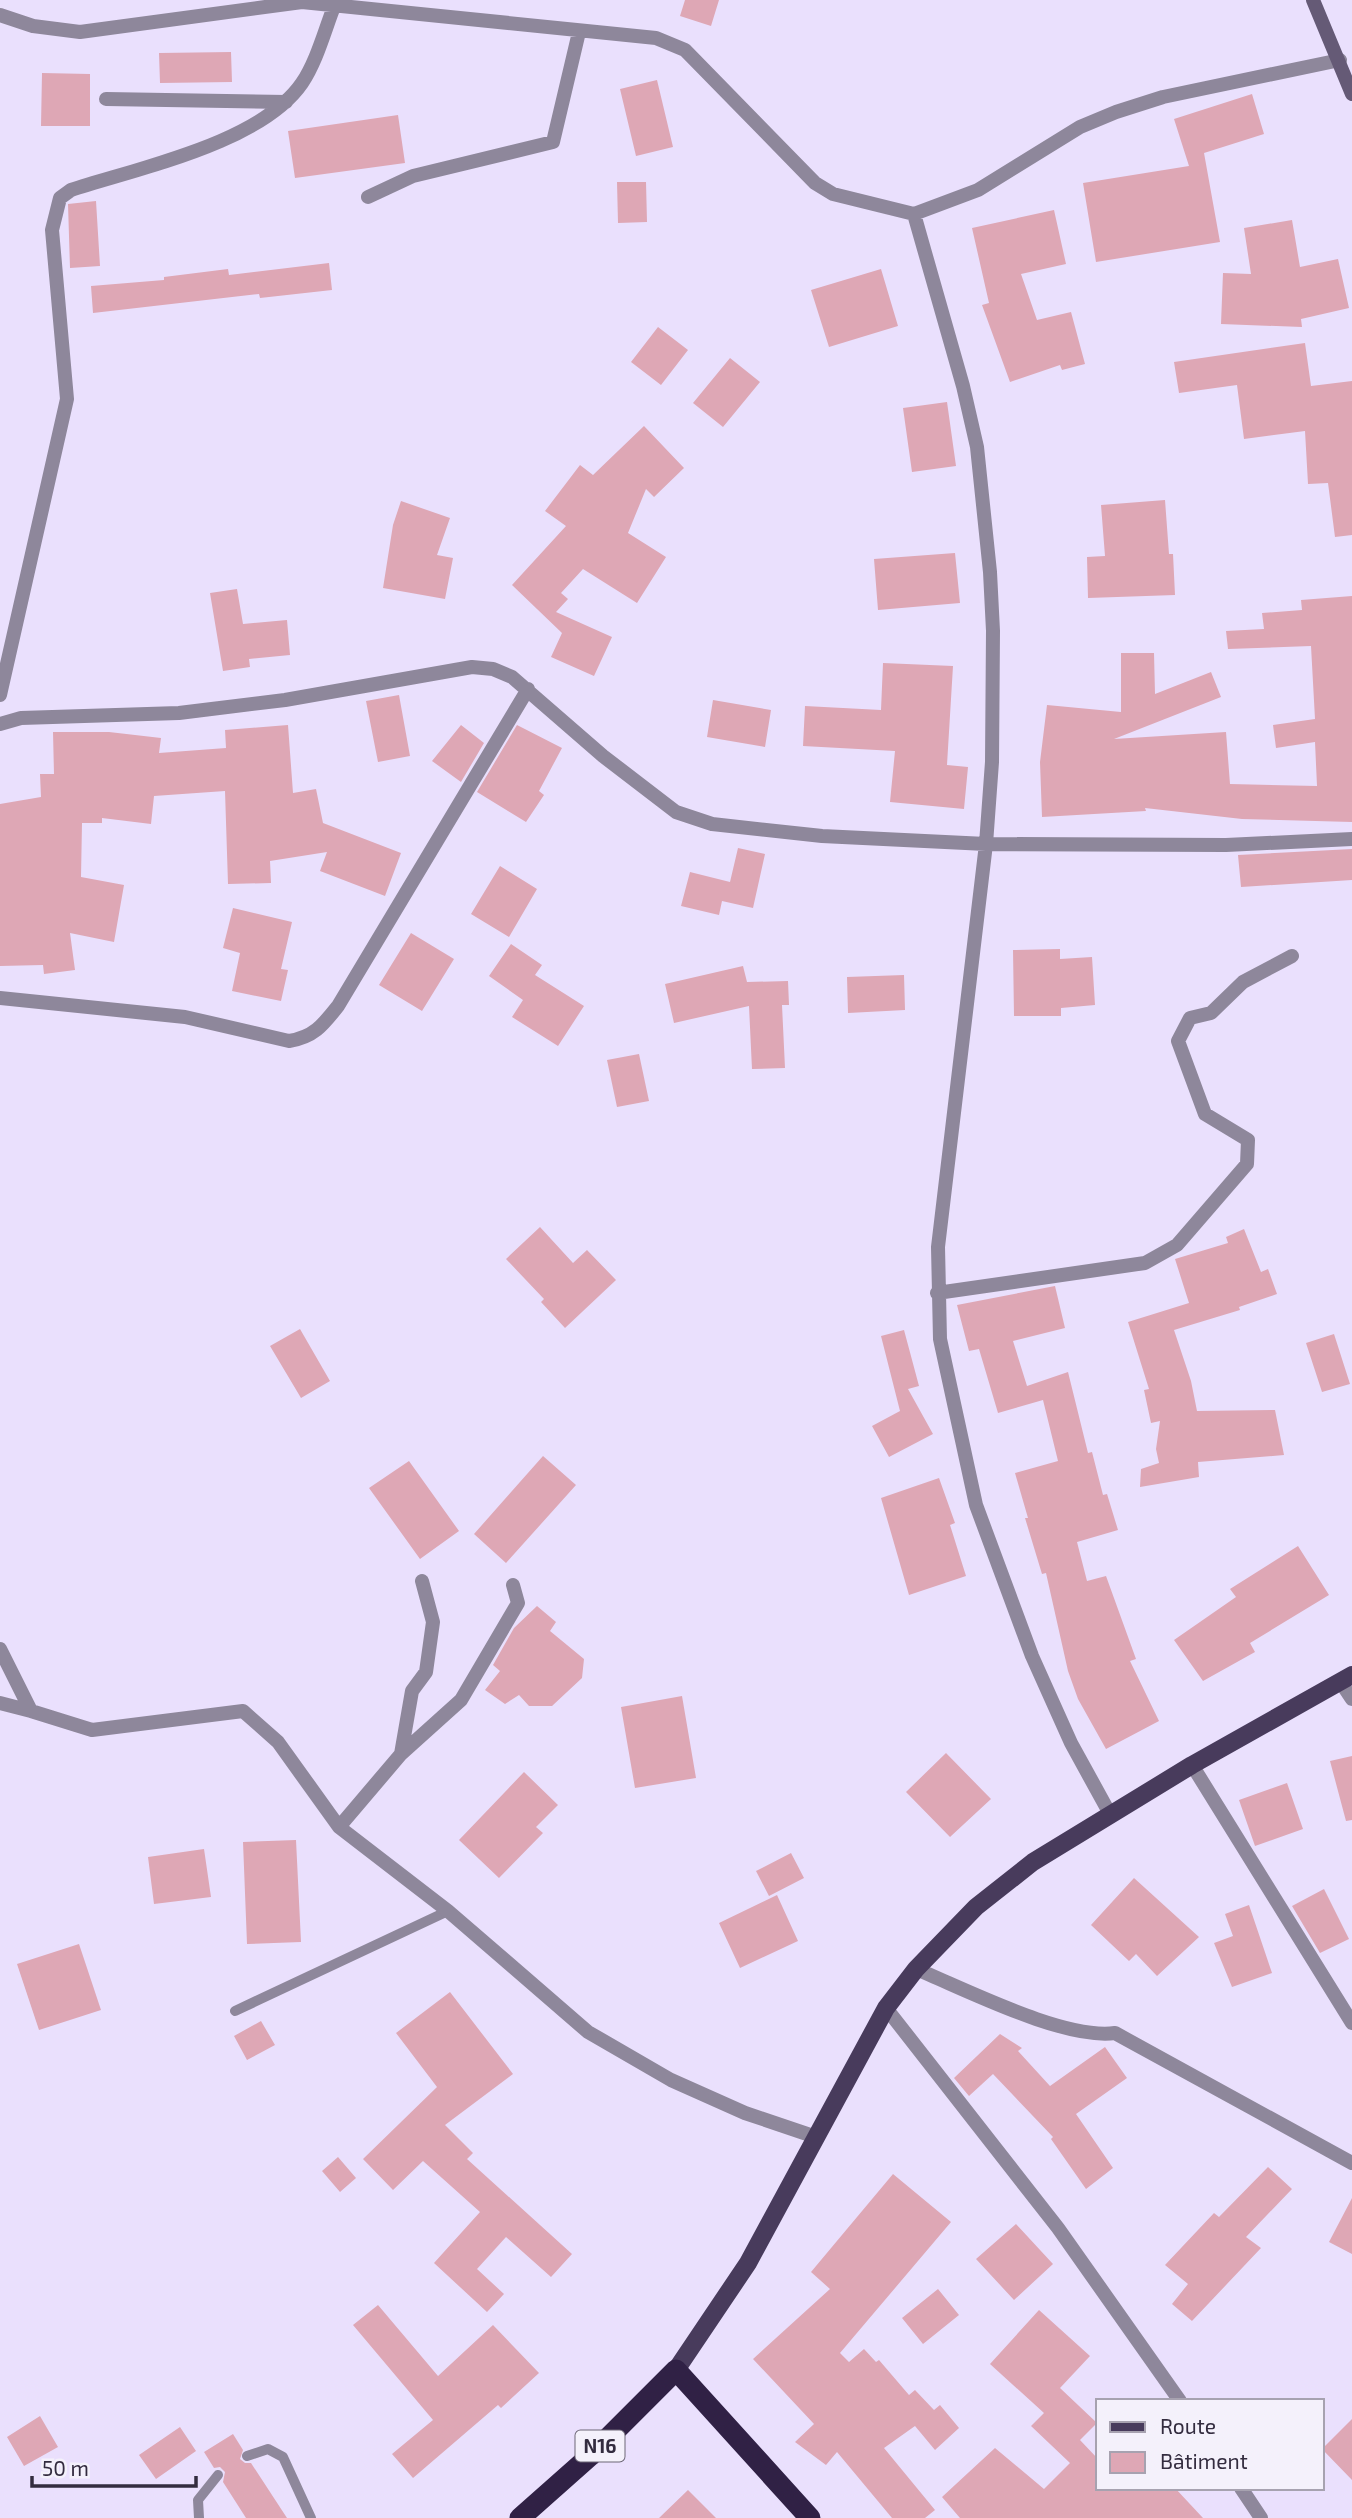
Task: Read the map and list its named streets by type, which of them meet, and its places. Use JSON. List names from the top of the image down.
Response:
{
  "streets": {
    "highway": ["N16"]
  },
  "legend": ["Route", "Bâtiment"],
  "scale_bar": "50 m"
}
